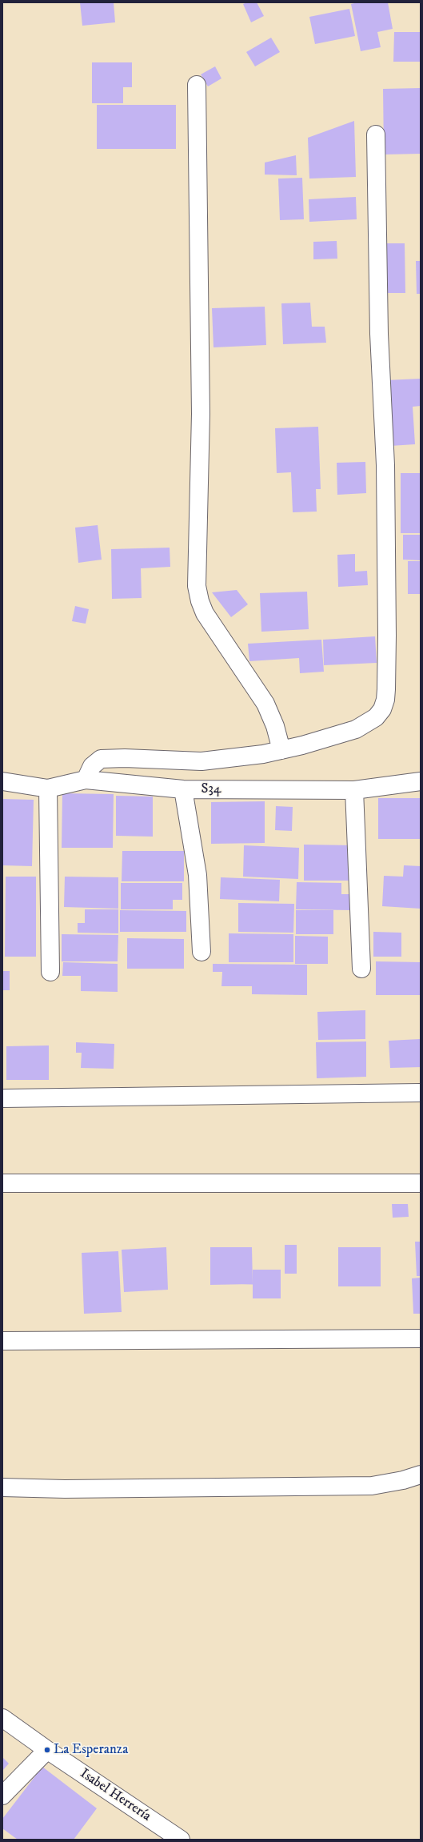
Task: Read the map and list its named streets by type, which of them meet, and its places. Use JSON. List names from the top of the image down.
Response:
{
  "streets": {
    "street": ["S34", "Isabel Herrería"]
  },
  "places": ["La Esperanza"]
}
